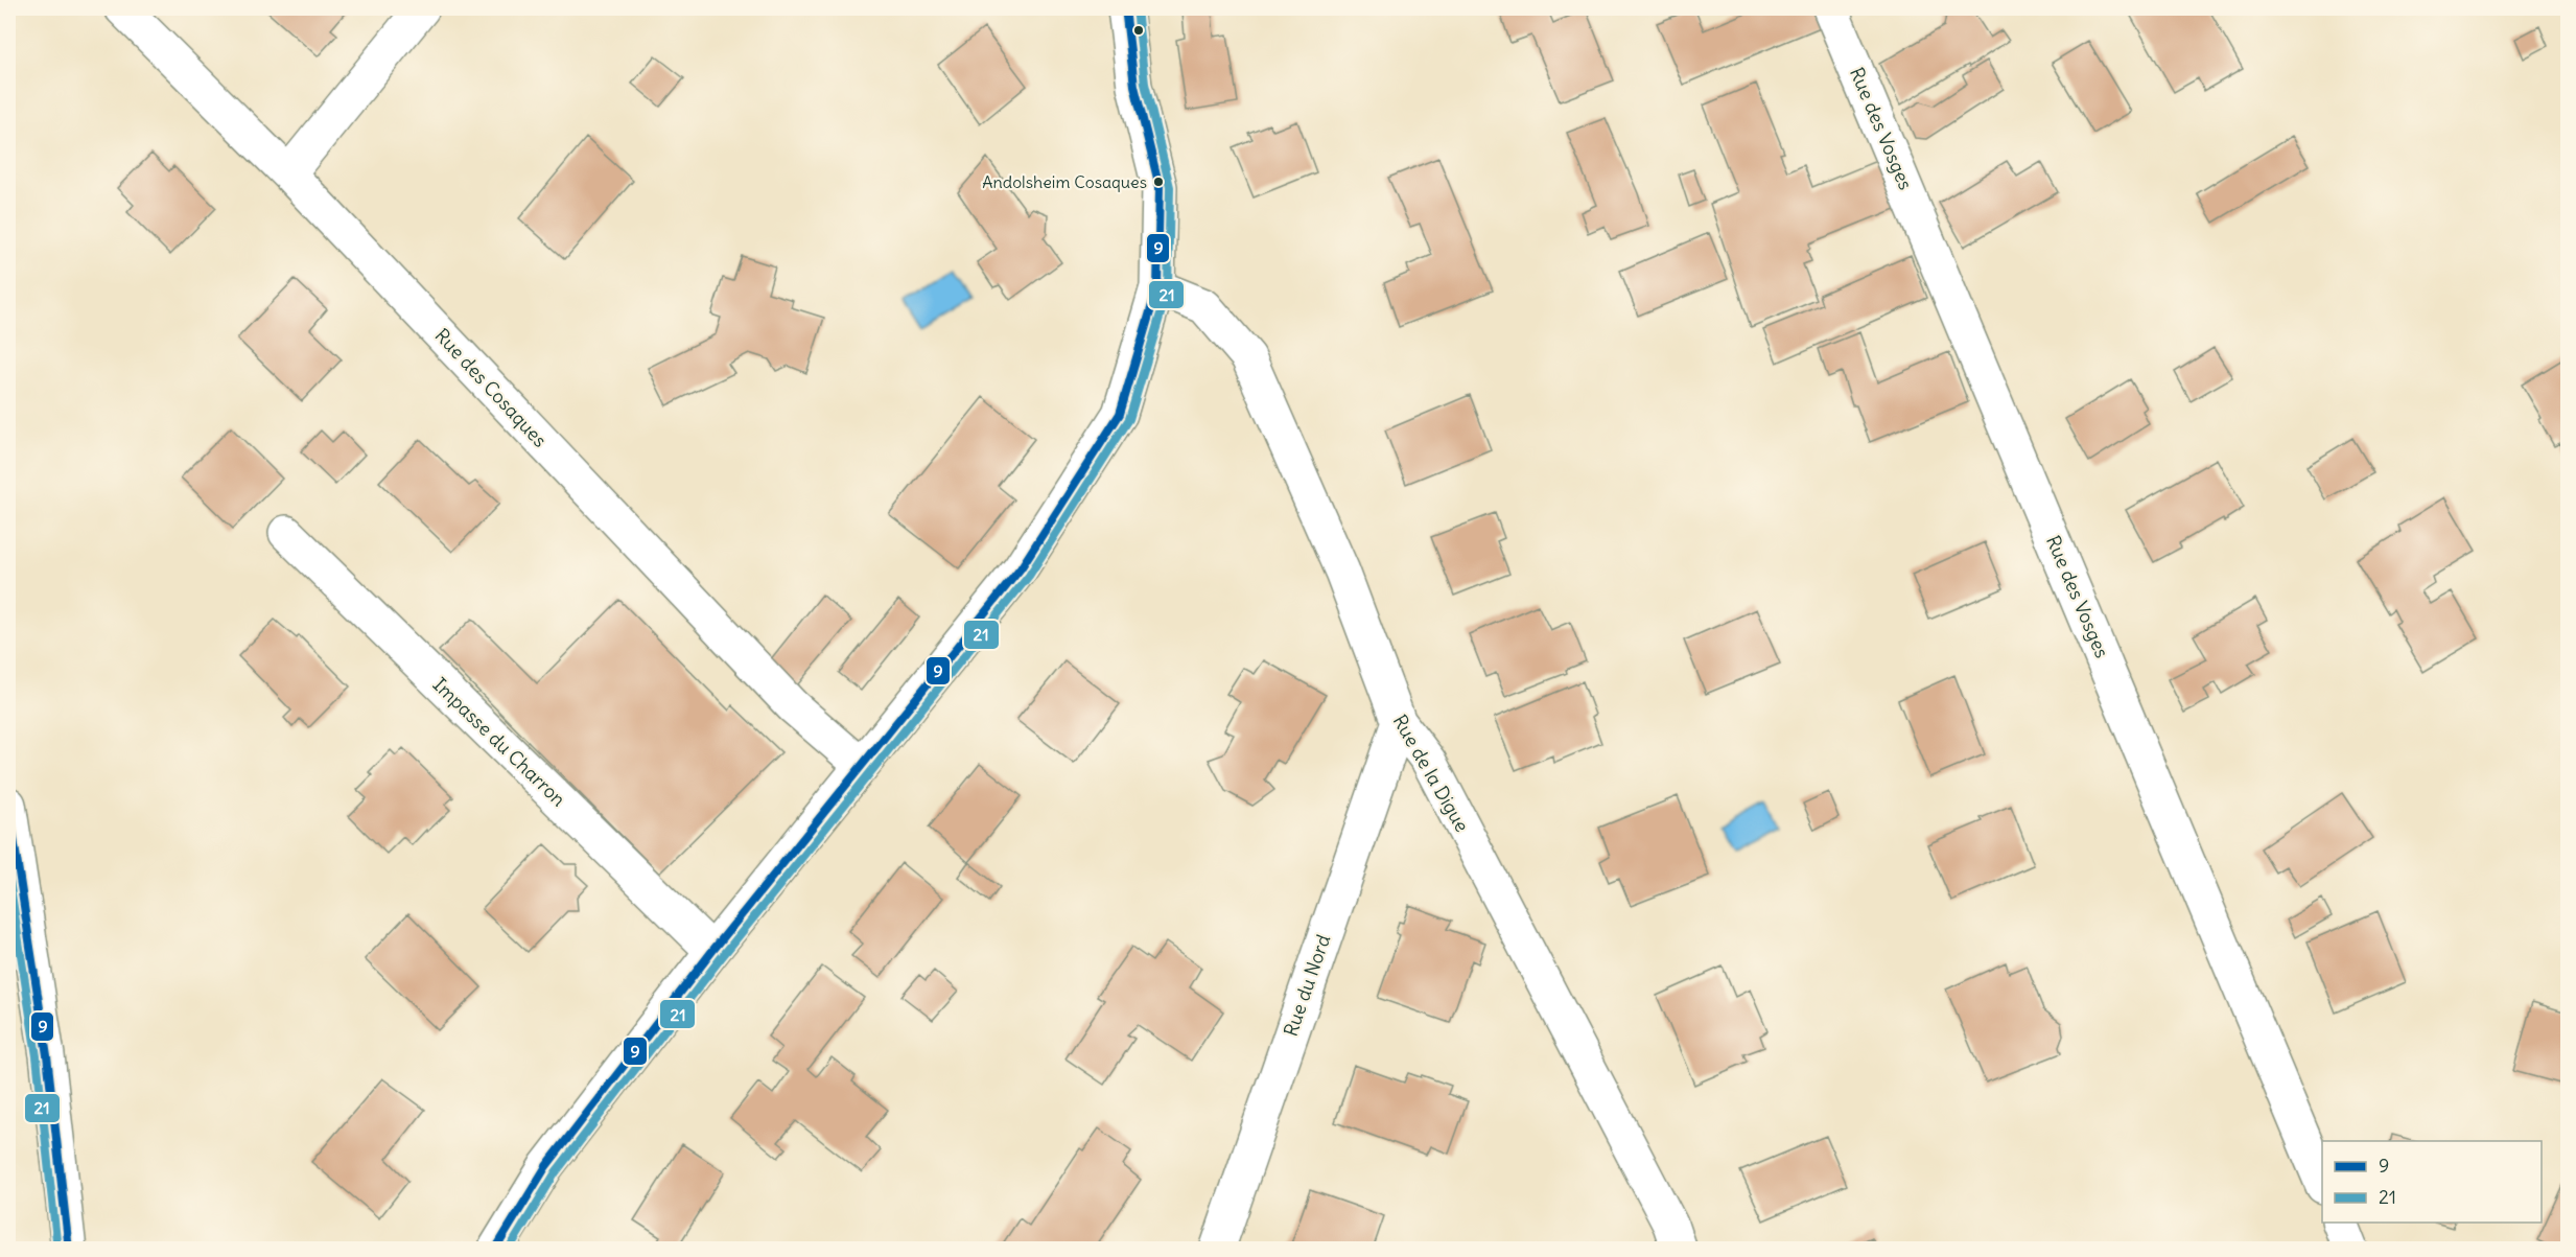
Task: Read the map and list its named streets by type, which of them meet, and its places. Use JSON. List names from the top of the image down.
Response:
{
  "streets": {
    "street": [
      "Rue des Vosges",
      "Rue des Cosaques",
      "Impasse du Charron",
      "Rue de la Digue",
      "Rue du Nord"
    ]
  },
  "crossings": [
    ["Rue de la Digue", "Rue du Nord"]
  ],
  "places": ["Andolsheim Cosaques"],
  "lines": ["transit line 9", "transit line 21"],
  "legend": ["9", "21"]
}
